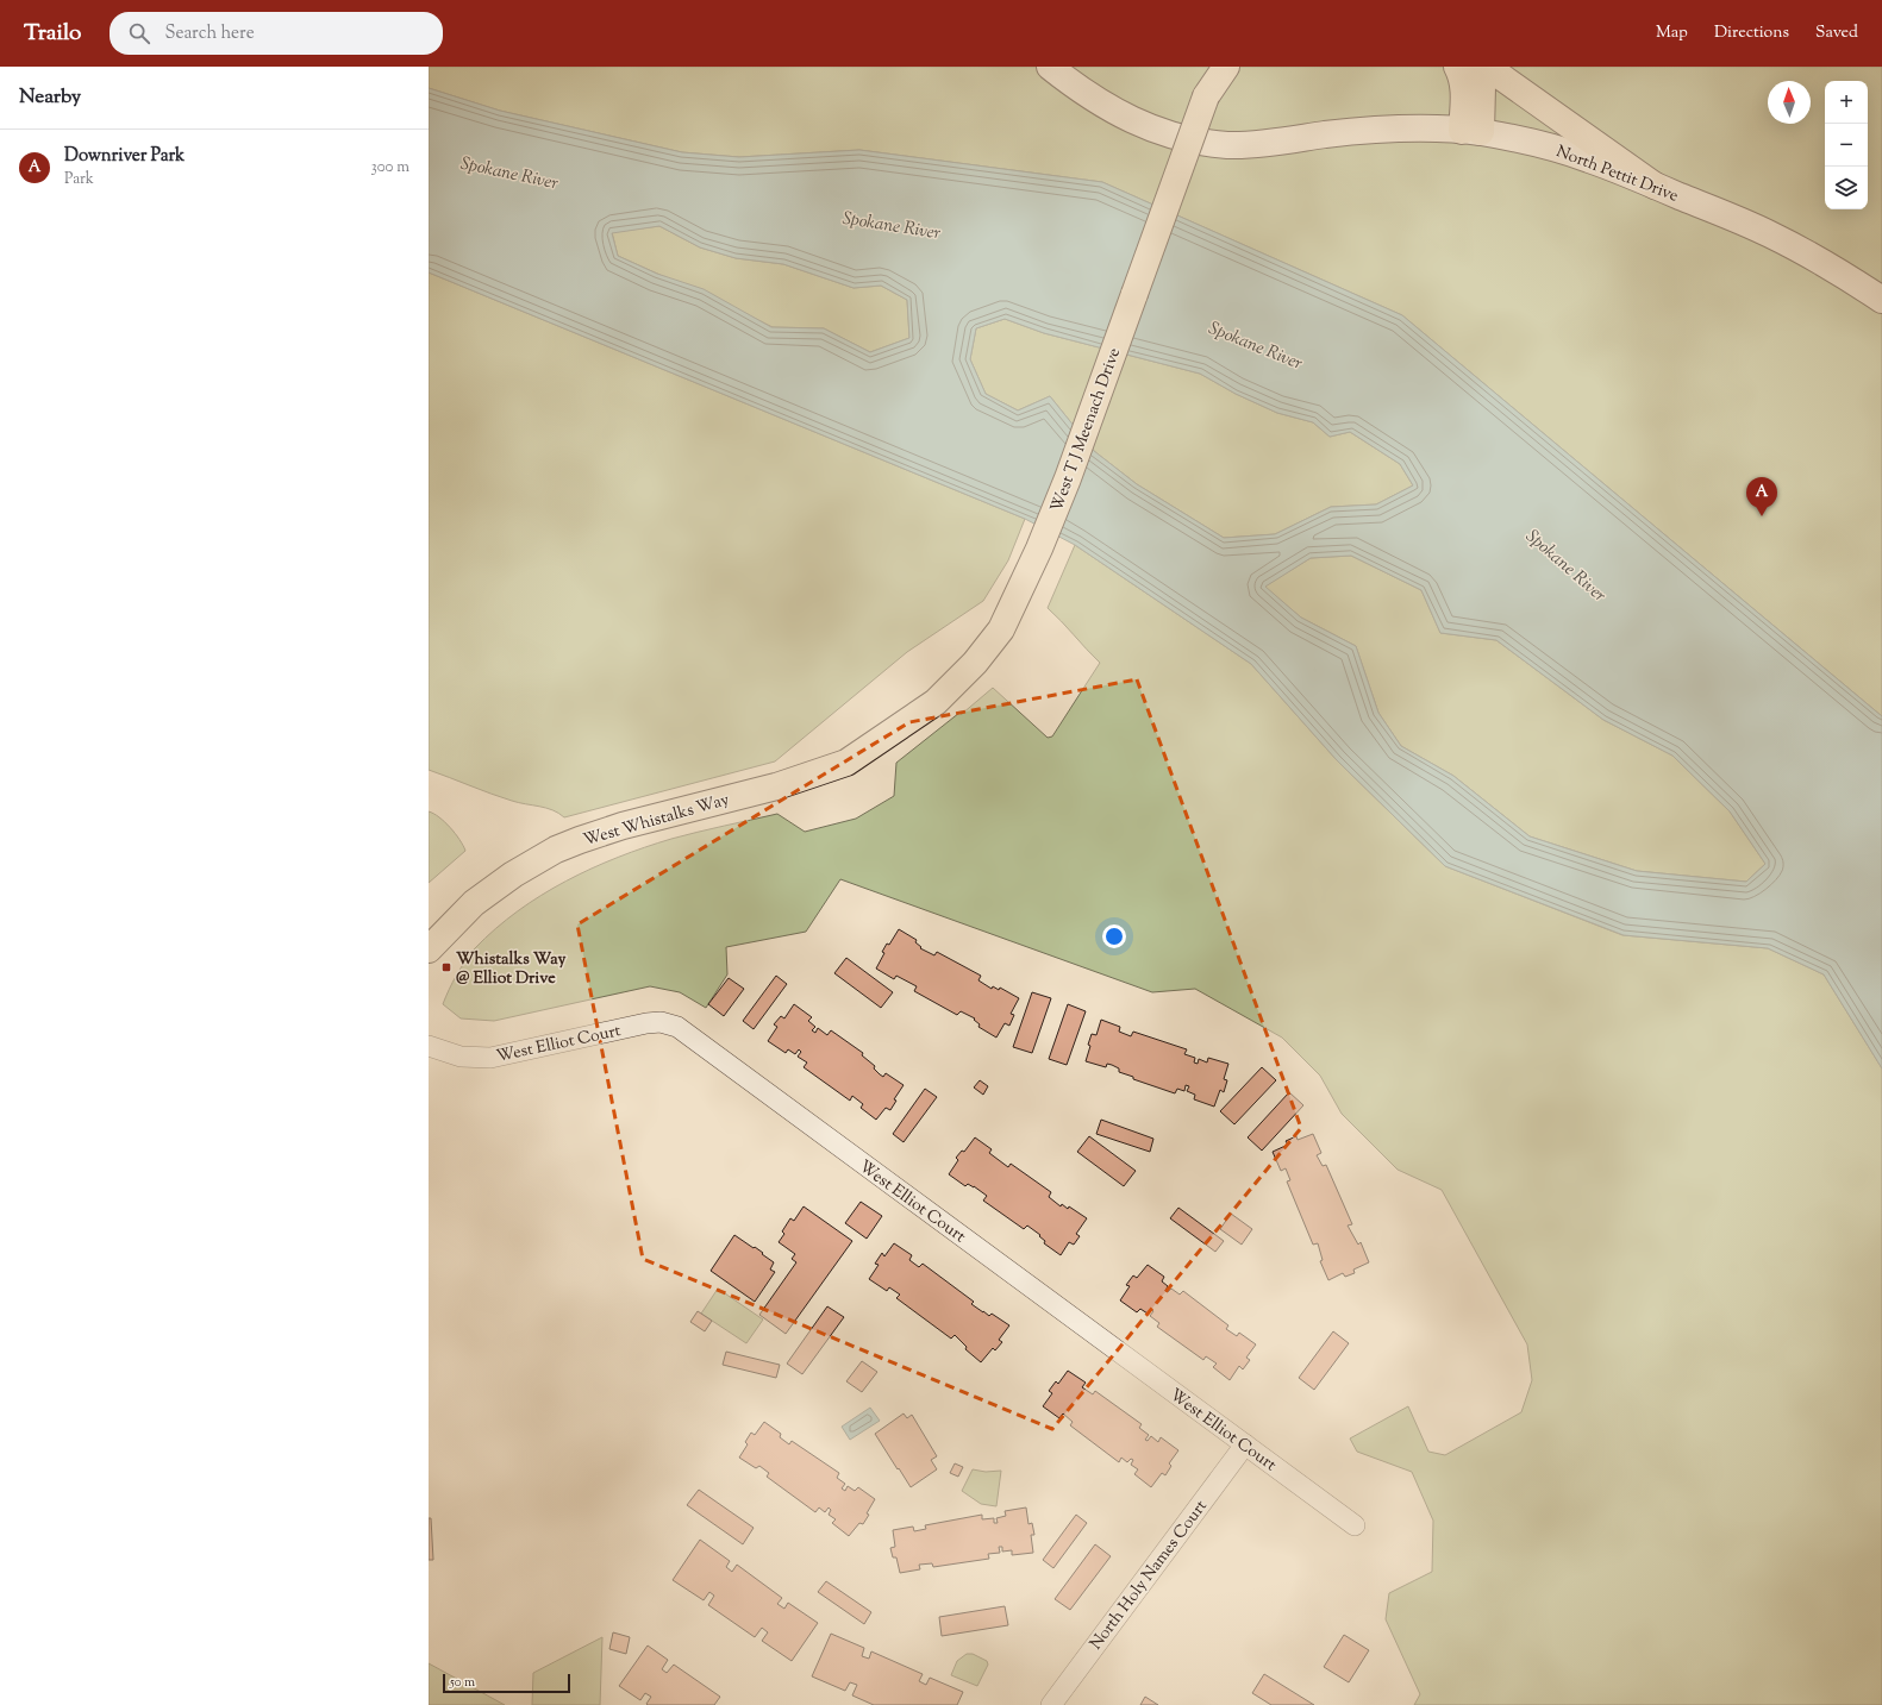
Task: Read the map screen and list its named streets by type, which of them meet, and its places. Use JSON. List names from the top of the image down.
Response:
{
  "streets": {
    "main road": ["West T J Meenach Drive", "West Whistalks Way"],
    "street": ["North Pettit Drive", "West Elliot Court", "North Holy Names Court"]
  },
  "crossings": [
    ["West T J Meenach Drive", "West Whistalks Way"],
    ["West Elliot Court", "North Holy Names Court"]
  ],
  "water": ["Spokane River"],
  "places": {
    "transit": ["Whistalks Way @ Elliot Drive"]
  },
  "scale_bar": "50 m",
  "north": "top",
  "page": {
    "header": "Trailo",
    "search": "Search here",
    "nav": ["Map", "Directions", "Saved"],
    "heading": "Nearby",
    "map_buttons": ["+", "−"],
    "list": [
      {
        "mark": "A",
        "name": "Downriver Park",
        "note": "Park",
        "value": "300 m"
      }
    ],
    "pins": "A",
    "scale": "50 m"
  }
}
